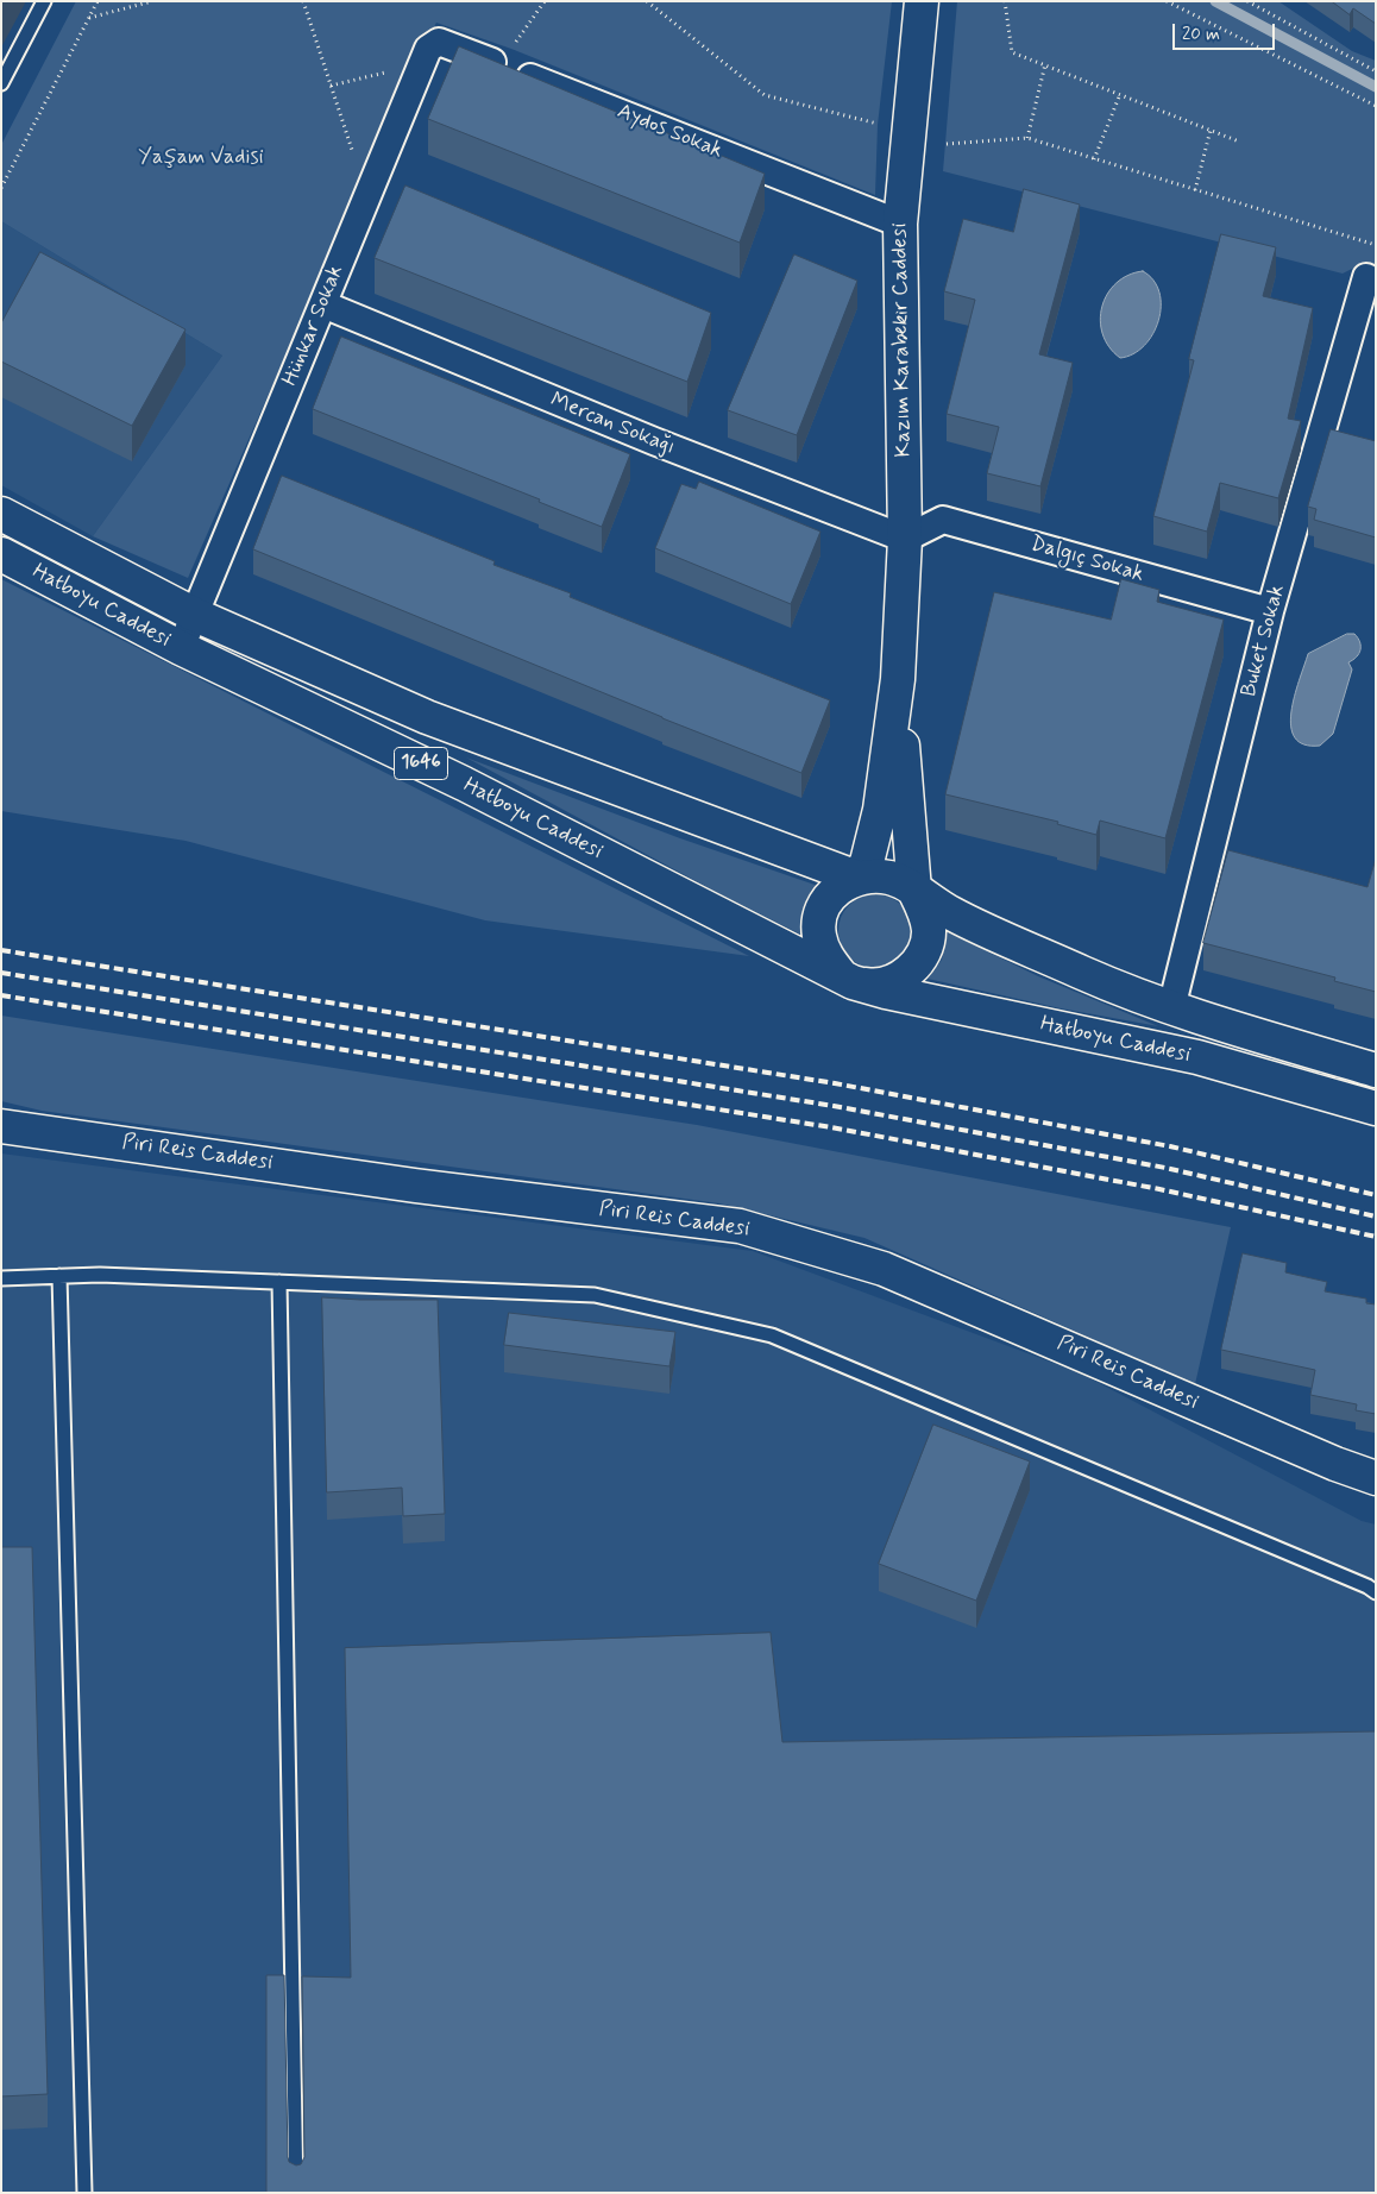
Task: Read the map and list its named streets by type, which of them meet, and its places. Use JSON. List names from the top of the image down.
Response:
{
  "streets": {
    "main road": [
      "Kazım Karabekir Caddesi",
      "Hatboyu Caddesi",
      "1646",
      "Piri Reis Caddesi"
    ],
    "street": [
      "Aydos Sokak",
      "Hünkar Sokak",
      "Mercan Sokağı",
      "Dalgıç Sokak",
      "Buket Sokak"
    ]
  },
  "crossings": [
    ["Aydos Sokak", "Hünkar Sokak"],
    ["Aydos Sokak", "Kazım Karabekir Caddesi"],
    ["Hünkar Sokak", "Mercan Sokağı"],
    ["Hünkar Sokak", "Hatboyu Caddesi"],
    ["Kazım Karabekir Caddesi", "Mercan Sokağı"],
    ["Kazım Karabekir Caddesi", "Dalgıç Sokak"],
    ["Mercan Sokağı", "Dalgıç Sokak"],
    ["Dalgıç Sokak", "Buket Sokak"],
    ["Hatboyu Caddesi", "Buket Sokak"]
  ],
  "parks": ["Yaşam Vadisi"],
  "scale_bar": "20 m"
}
